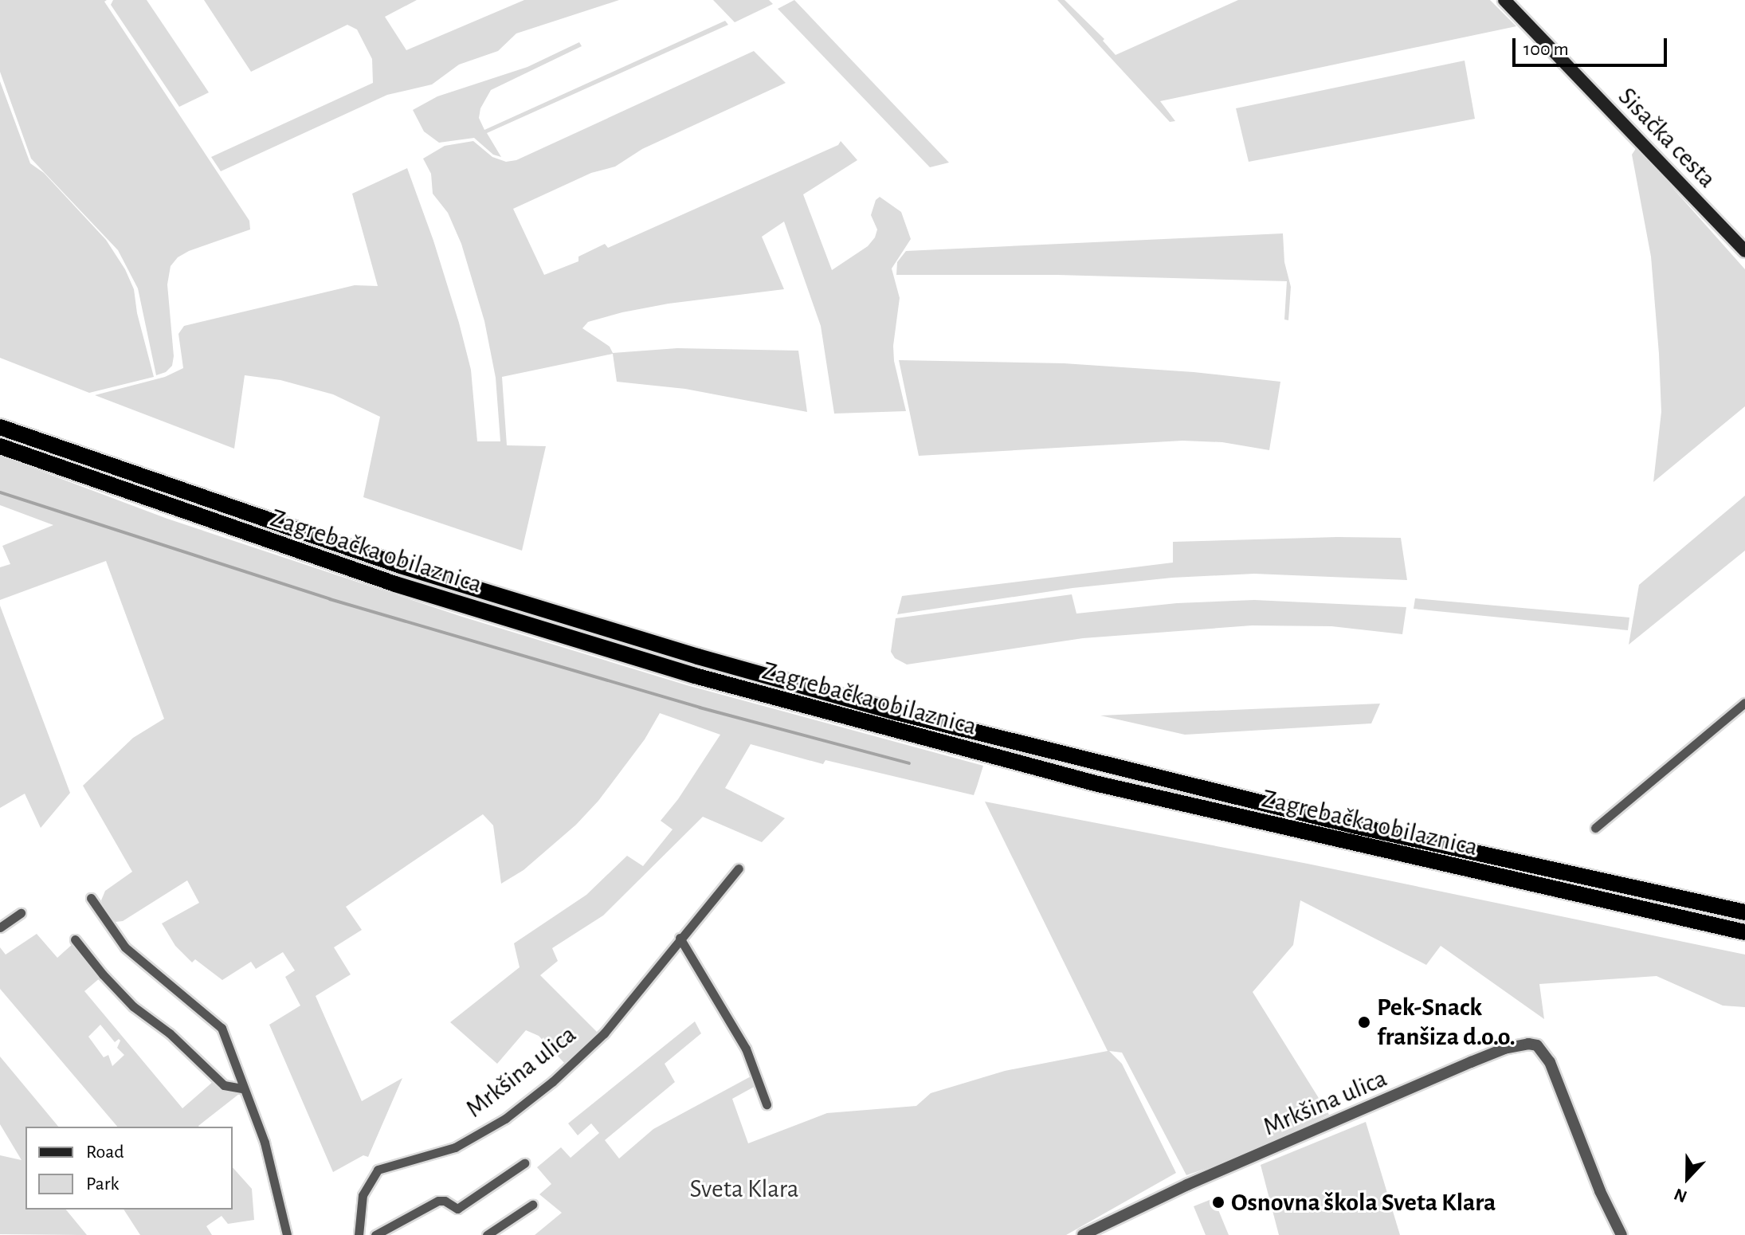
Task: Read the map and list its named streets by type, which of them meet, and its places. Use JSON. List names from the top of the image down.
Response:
{
  "streets": {
    "highway": ["Zagrebačka obilaznica"],
    "main road": ["Sisačka cesta"],
    "street": ["Mrkšina ulica"]
  },
  "parks": ["Sveta Klara"],
  "places": ["Pek-Snack franšiza d.o.o.", "Osnovna škola Sveta Klara"],
  "legend": ["Road", "Park"],
  "scale_bar": "100 m",
  "north": "bottom"
}
